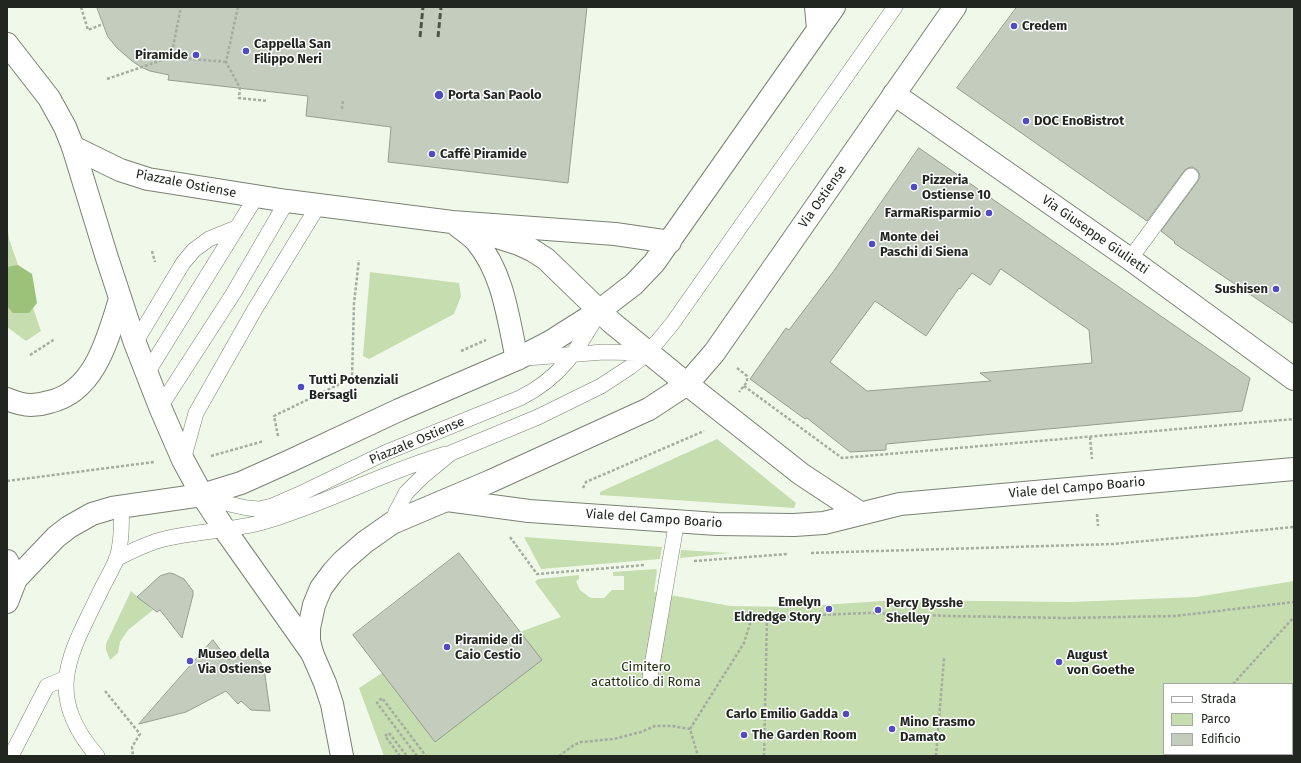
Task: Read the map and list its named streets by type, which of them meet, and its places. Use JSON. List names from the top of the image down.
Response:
{
  "streets": {
    "main road": [
      "Piazzale Ostiense",
      "Via Ostiense",
      "Via Giuseppe Giulietti",
      "Viale del Campo Boario"
    ]
  },
  "crossings": [
    ["Piazzale Ostiense", "Via Ostiense"],
    ["Via Ostiense", "Via Giuseppe Giulietti"]
  ],
  "parks": ["Cimitero acattolico di Roma"],
  "places": [
    "Credem",
    "Cappella San Filippo Neri",
    "Piramide",
    "Porta San Paolo",
    "DOC EnoBistrot",
    "Caffè Piramide",
    "Pizzeria Ostiense 10",
    "FarmaRisparmio",
    "Monte dei Paschi di Siena",
    "Sushisen",
    "Tutti Potenziali Bersagli",
    "Emelyn Eldredge Story",
    "Percy Bysshe Shelley",
    "Piramide di Caio Cestio",
    "Museo della Via Ostiense",
    "August von Goethe",
    "Carlo Emilio Gadda",
    "Mino Erasmo Damato",
    "The Garden Room"
  ],
  "legend": ["Strada", "Parco", "Edificio"]
}
